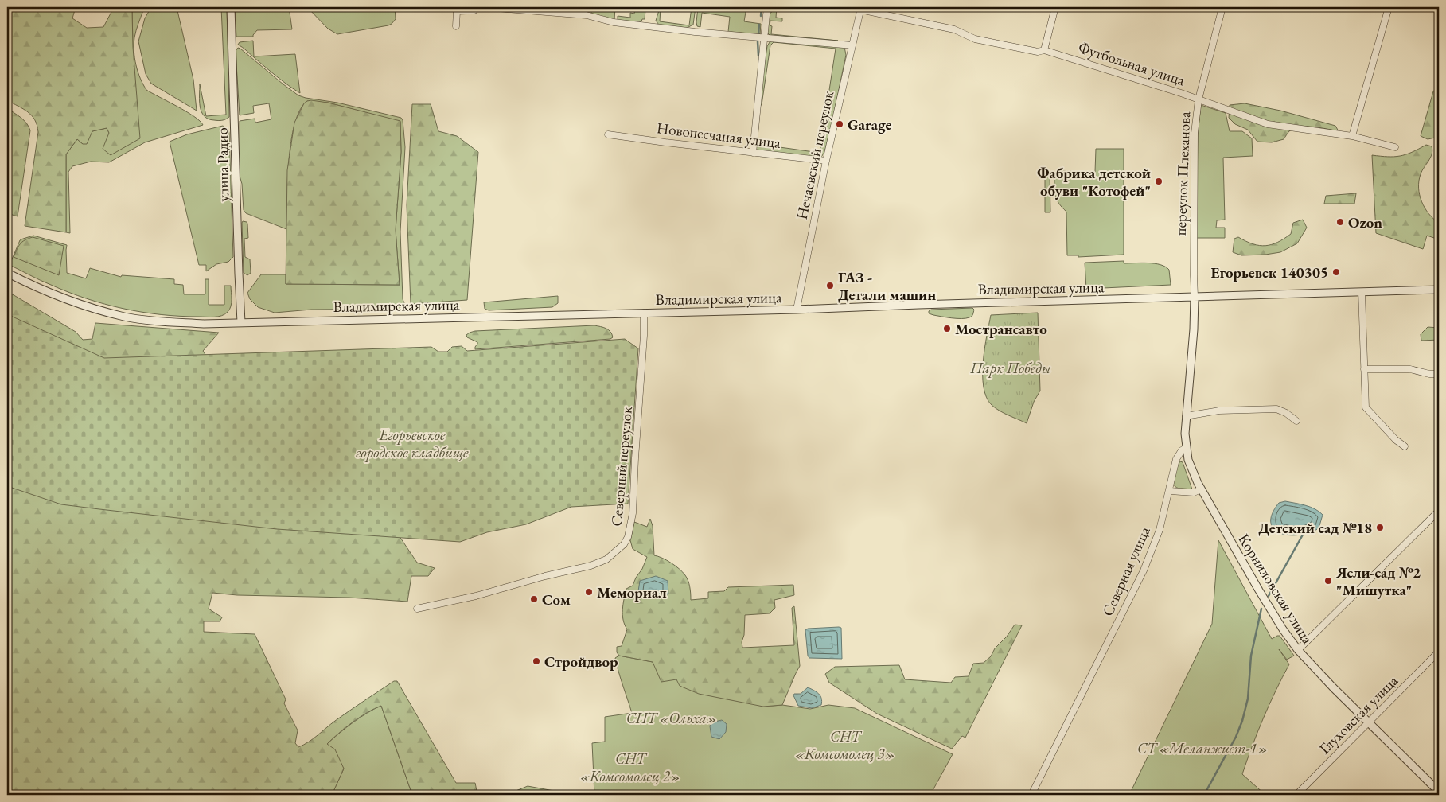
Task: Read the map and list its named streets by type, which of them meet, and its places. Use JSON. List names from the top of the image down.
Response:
{
  "streets": {
    "street": [
      "Футбольная улица",
      "Новопесчаная улица",
      "Нечаевский переулок",
      "улица Радио",
      "переулок Плеханова",
      "Владимирская улица",
      "Северный переулок",
      "Северная улица",
      "Корниловская улица",
      "Глуховская улица"
    ]
  },
  "crossings": [
    ["Футбольная улица", "Нечаевский переулок"],
    ["Футбольная улица", "переулок Плеханова"],
    ["Новопесчаная улица", "Нечаевский переулок"],
    ["Нечаевский переулок", "Владимирская улица"],
    ["улица Радио", "Владимирская улица"],
    ["переулок Плеханова", "Владимирская улица"],
    ["Владимирская улица", "Северный переулок"],
    ["Северная улица", "Корниловская улица"],
    ["Корниловская улица", "Глуховская улица"]
  ],
  "parks": [
    "Парк Победы",
    "Егорьевское городское кладбище",
    "СНТ «Ольха»",
    "СНТ «Комсомолец 3»",
    "СТ «Меланжист-1»",
    "СНТ «Комсомолец 2»"
  ],
  "places": [
    "Garage",
    "Фабрика детской обуви \"Котофей\"",
    "Ozon",
    "Егорьевск 140305",
    "ГАЗ - Детали машин",
    "Мострансавто",
    "Детский сад №18",
    "Ясли-сад №2 \"Мишутка\"",
    "Мемориал",
    "Сом",
    "Стройдвор"
  ]
}
